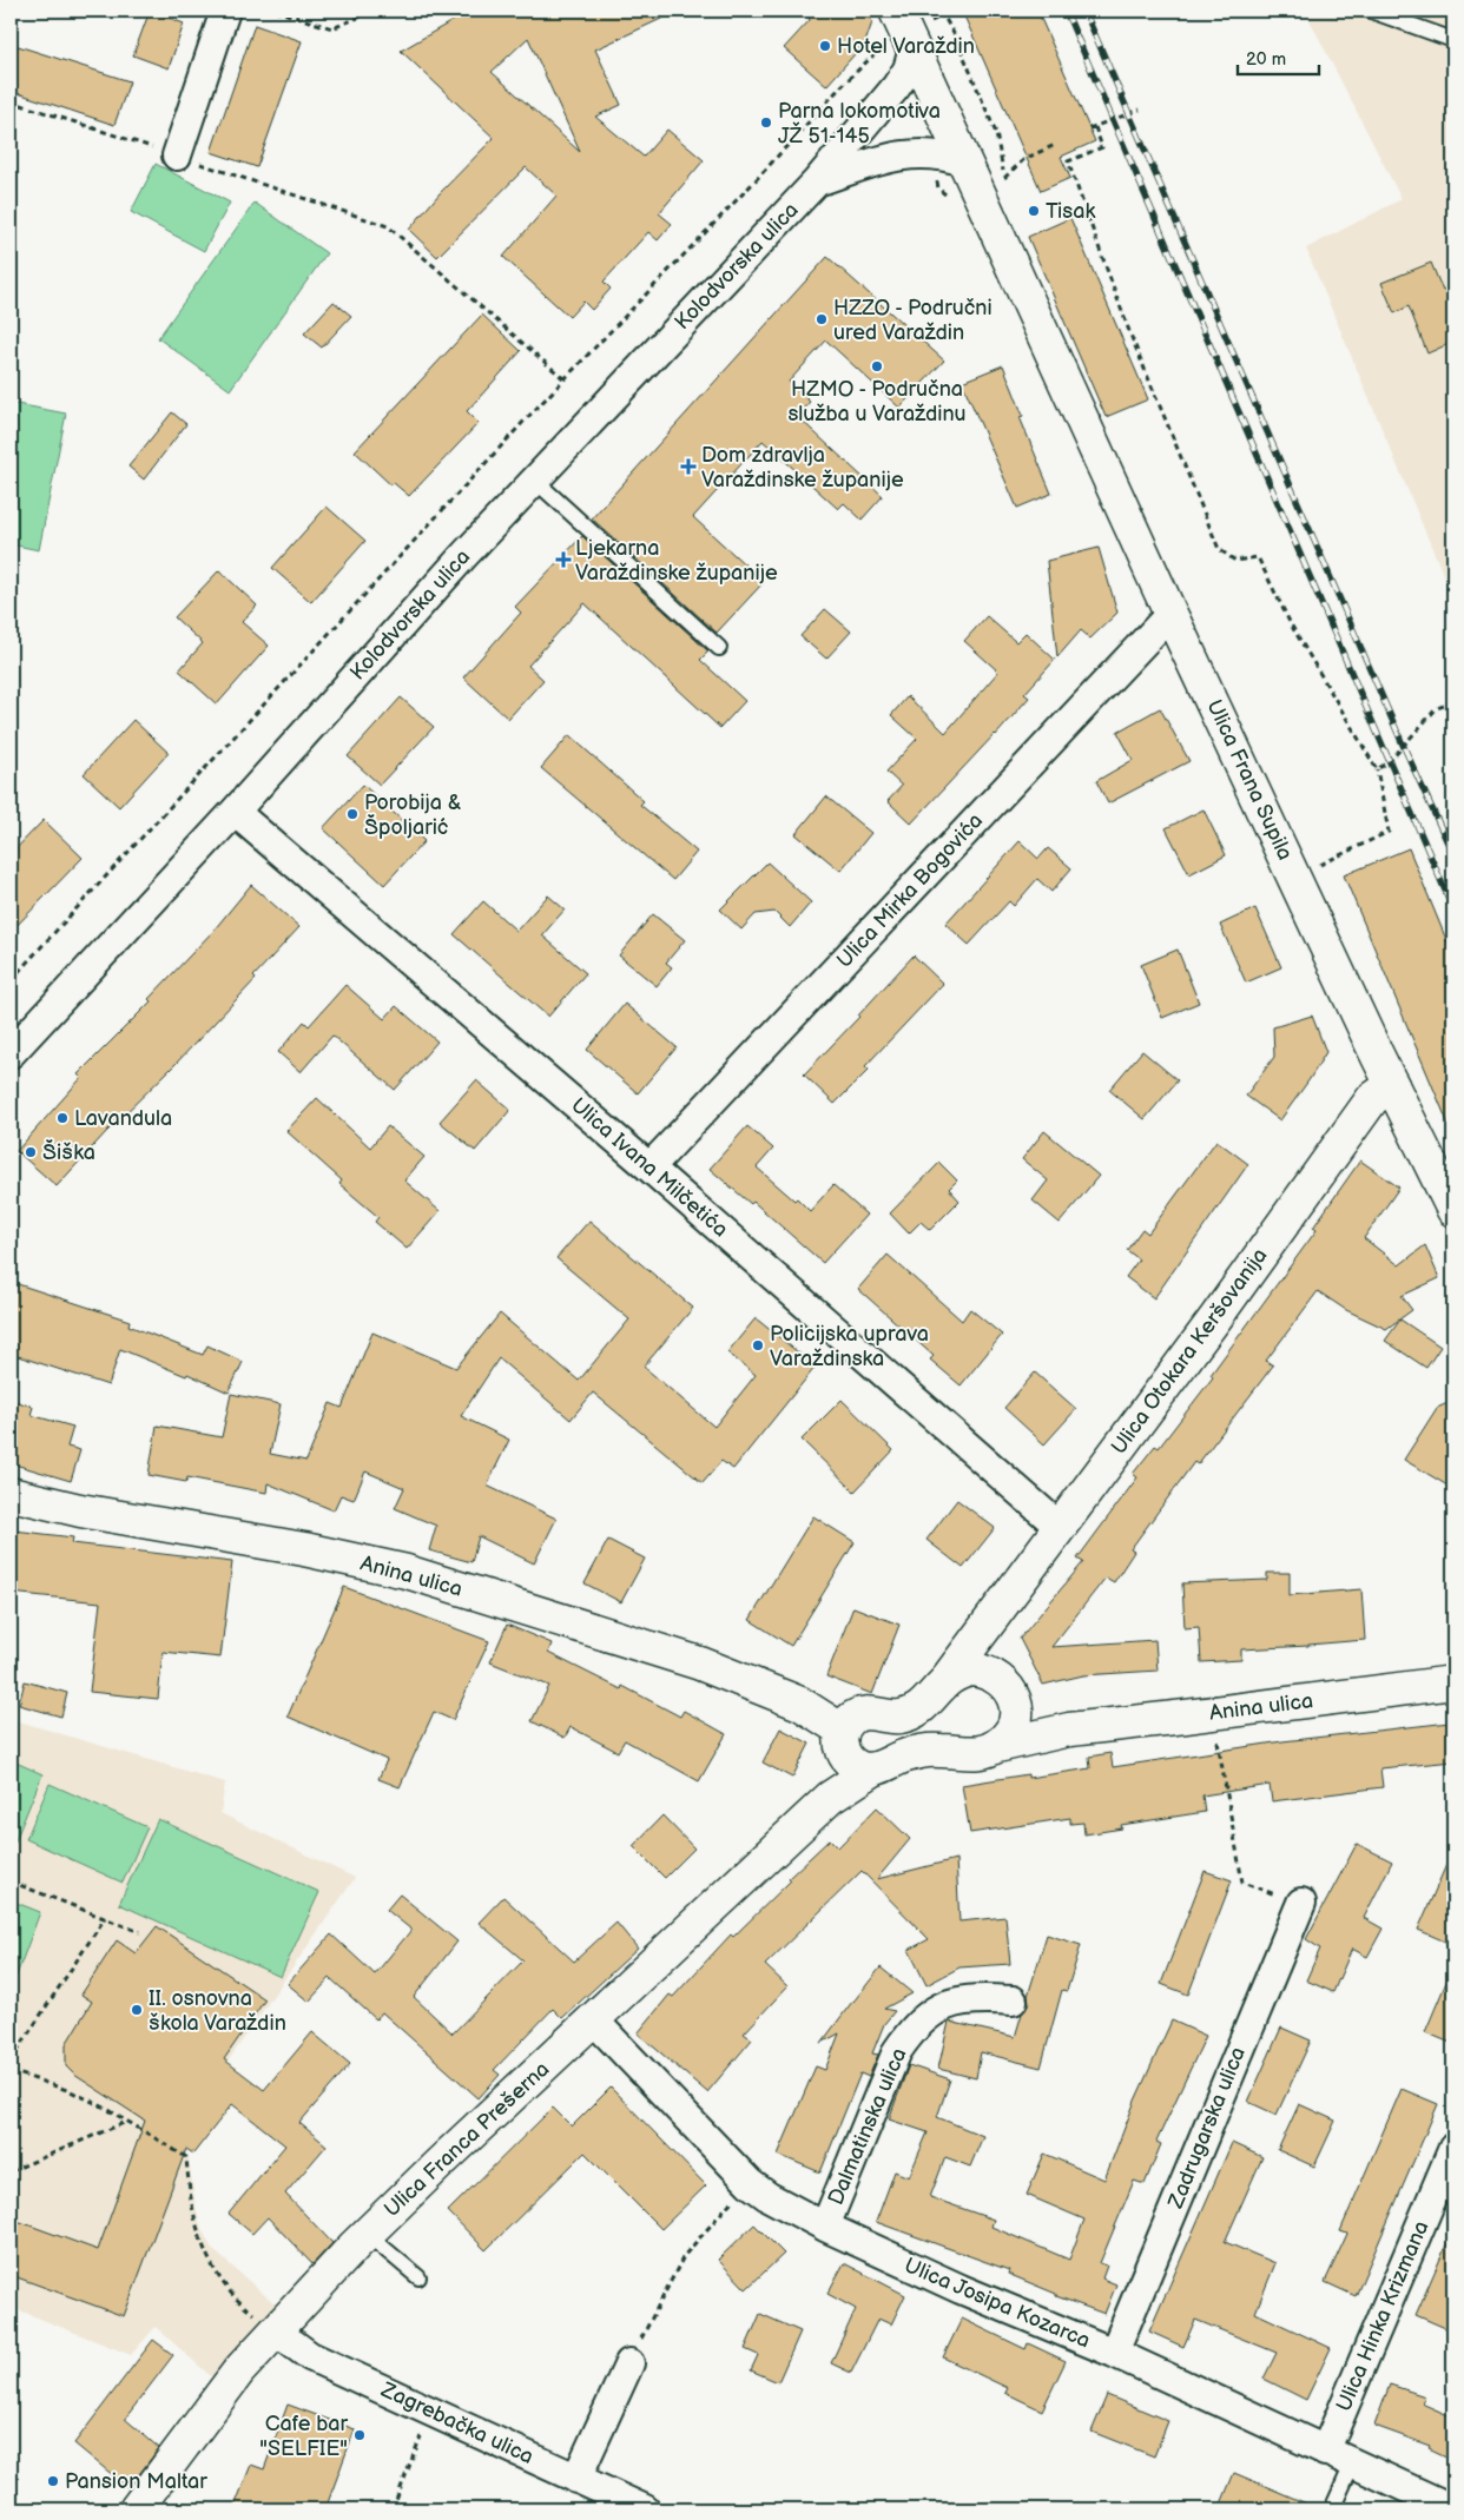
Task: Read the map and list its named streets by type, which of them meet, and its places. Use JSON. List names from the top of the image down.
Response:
{
  "streets": {
    "main road": [
      "Ulica Frana Supila",
      "Ulica Otokara Keršovanija",
      "Anina ulica",
      "Ulica Franca Prešerna"
    ],
    "street": [
      "Kolodvorska ulica",
      "Ulica Mirka Bogovića",
      "Ulica Ivana Milčetića",
      "Dalmatinska ulica",
      "Zadrugarska ulica",
      "Ulica Josipa Kozarca",
      "Ulica Hinka Krizmana",
      "Zagrebačka ulica"
    ]
  },
  "crossings": [
    ["Kolodvorska ulica", "Ulica Frana Supila"],
    ["Kolodvorska ulica", "Ulica Ivana Milčetića"],
    ["Ulica Frana Supila", "Ulica Mirka Bogovića"],
    ["Ulica Frana Supila", "Ulica Otokara Keršovanija"],
    ["Ulica Mirka Bogovića", "Ulica Ivana Milčetića"],
    ["Ulica Ivana Milčetića", "Ulica Otokara Keršovanija"],
    ["Ulica Otokara Keršovanija", "Anina ulica"],
    ["Anina ulica", "Ulica Franca Prešerna"],
    ["Dalmatinska ulica", "Ulica Josipa Kozarca"],
    ["Zadrugarska ulica", "Ulica Josipa Kozarca"],
    ["Ulica Franca Prešerna", "Ulica Josipa Kozarca"],
    ["Ulica Franca Prešerna", "Zagrebačka ulica"],
    ["Ulica Josipa Kozarca", "Ulica Hinka Krizmana"]
  ],
  "places": {
    "other": [
      "Hotel Varaždin",
      "Parna lokomotiva JŽ 51-145",
      "Tisak",
      "HZZO - Područni ured Varaždin",
      "HZMO - Područna služba u Varaždinu",
      "Porobija & Špoljarić",
      "Lavandula",
      "Šiška",
      "Policijska uprava Varaždinska",
      "II. osnovna škola Varaždin",
      "Cafe bar \"SELFIE\"",
      "Pansion Maltar"
    ],
    "health": ["Dom zdravlja Varaždinske županije", "Ljekarna Varaždinske županije"]
  },
  "scale_bar": "20 m"
}
